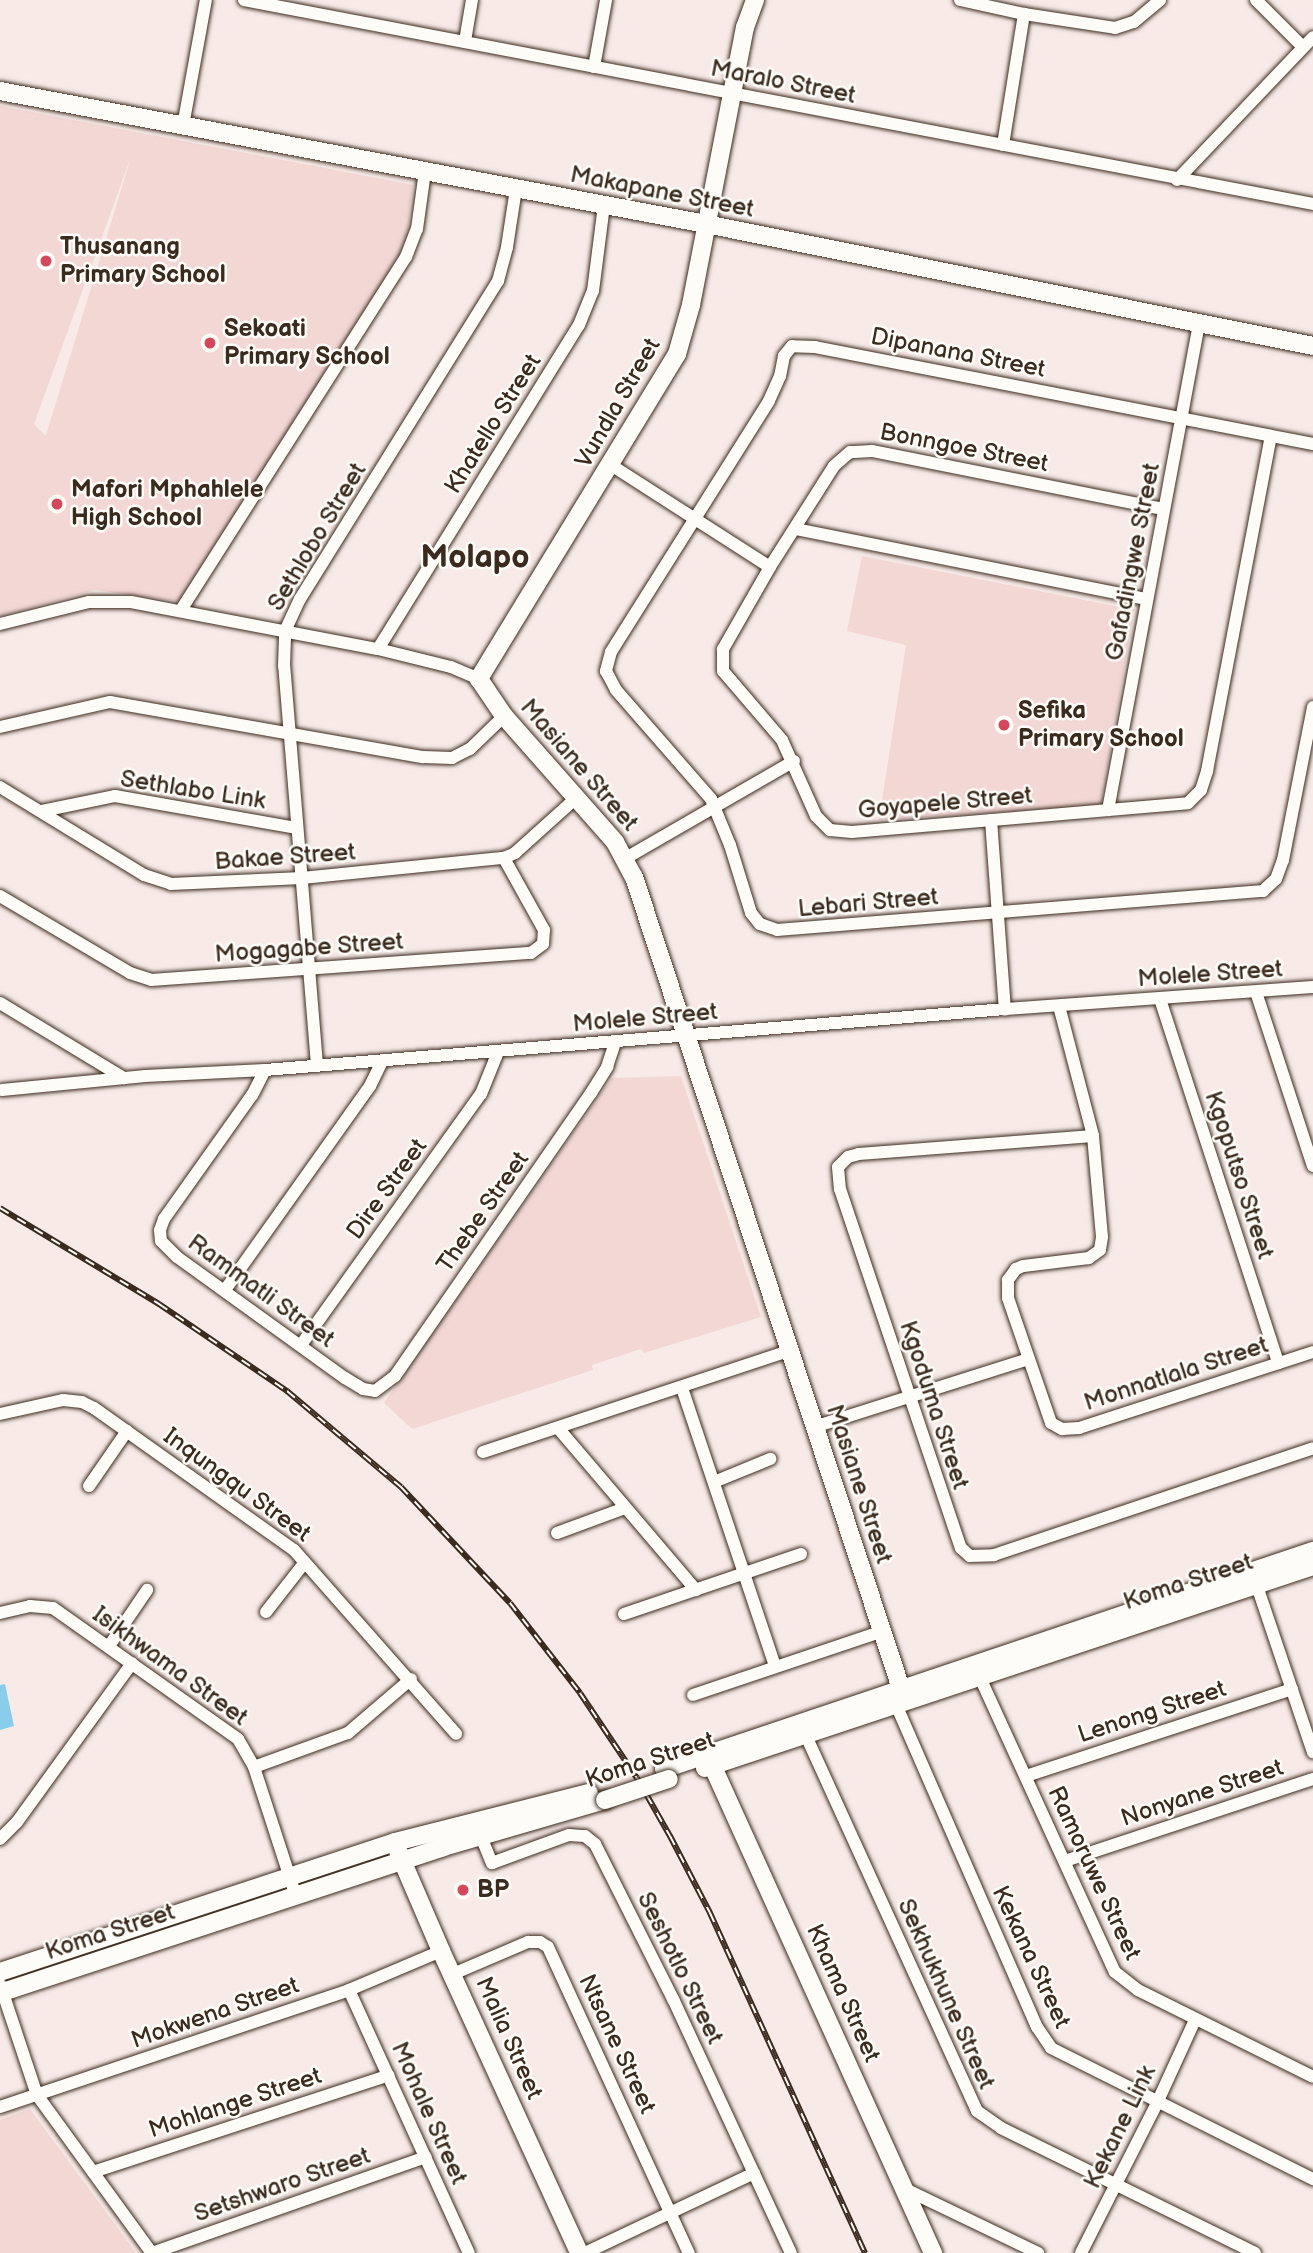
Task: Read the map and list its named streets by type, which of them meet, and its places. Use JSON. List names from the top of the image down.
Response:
{
  "streets": {
    "street": [
      "Maralo Street",
      "Makapane Street",
      "Dipanana Street",
      "Vundla Street",
      "Khatello Street",
      "Bonngoe Street",
      "Sethlobo Street",
      "Gafadingwe Street",
      "Masiane Street",
      "Sethlabo Link",
      "Goyapele Street",
      "Bakae Street",
      "Lebari Street",
      "Mogagabe Street",
      "Molele Street",
      "Kgoputso Street",
      "Dire Street",
      "Thebe Street",
      "Rammatli Street",
      "Monnatlala Street",
      "Kgoduma Street",
      "Inqungqu Street",
      "Koma Street",
      "Isikhwama Street",
      "Lenong Street",
      "Nonyane Street",
      "Ramoruwe Street",
      "Kekana Street",
      "Seshotlo Street",
      "Khama Street",
      "Sekhukhune Street",
      "Mokwena Street",
      "Malia Street",
      "Ntsane Street",
      "Mohlange Street",
      "Mohale Street",
      "Kekane Link",
      "Setshwaro Street"
    ]
  },
  "crossings": [
    ["Maralo Street", "Vundla Street"],
    ["Makapane Street", "Vundla Street"],
    ["Makapane Street", "Khatello Street"],
    ["Makapane Street", "Sethlobo Street"],
    ["Makapane Street", "Gafadingwe Street"],
    ["Dipanana Street", "Gafadingwe Street"],
    ["Dipanana Street", "Goyapele Street"],
    ["Dipanana Street", "Lebari Street"],
    ["Vundla Street", "Masiane Street"],
    ["Bonngoe Street", "Gafadingwe Street"],
    ["Bonngoe Street", "Goyapele Street"],
    ["Sethlobo Street", "Sethlabo Link"],
    ["Sethlobo Street", "Bakae Street"],
    ["Sethlobo Street", "Mogagabe Street"],
    ["Sethlobo Street", "Molele Street"],
    ["Gafadingwe Street", "Goyapele Street"],
    ["Masiane Street", "Molele Street"],
    ["Masiane Street", "Koma Street"],
    ["Masiane Street", "Kekana Street"],
    ["Sethlabo Link", "Bakae Street"],
    ["Bakae Street", "Mogagabe Street"],
    ["Molele Street", "Kgoputso Street"],
    ["Molele Street", "Dire Street"],
    ["Molele Street", "Thebe Street"],
    ["Molele Street", "Rammatli Street"],
    ["Molele Street", "Monnatlala Street"],
    ["Kgoputso Street", "Monnatlala Street"],
    ["Dire Street", "Rammatli Street"],
    ["Thebe Street", "Rammatli Street"],
    ["Monnatlala Street", "Kgoduma Street"],
    ["Koma Street", "Isikhwama Street"],
    ["Koma Street", "Ramoruwe Street"],
    ["Koma Street", "Kekana Street"],
    ["Koma Street", "Seshotlo Street"],
    ["Koma Street", "Khama Street"],
    ["Koma Street", "Sekhukhune Street"],
    ["Koma Street", "Malia Street"],
    ["Lenong Street", "Ramoruwe Street"],
    ["Nonyane Street", "Ramoruwe Street"],
    ["Ramoruwe Street", "Kekane Link"],
    ["Kekana Street", "Kekane Link"],
    ["Sekhukhune Street", "Kekane Link"],
    ["Mokwena Street", "Malia Street"],
    ["Mokwena Street", "Mohale Street"],
    ["Malia Street", "Ntsane Street"],
    ["Mohlange Street", "Mohale Street"],
    ["Mohale Street", "Setshwaro Street"]
  ],
  "districts": ["Molapo"],
  "places": [
    "Thusanang Primary School",
    "Sekoati Primary School",
    "Mafori Mphahlele High School",
    "Sefika Primary School",
    "BP"
  ]
}
